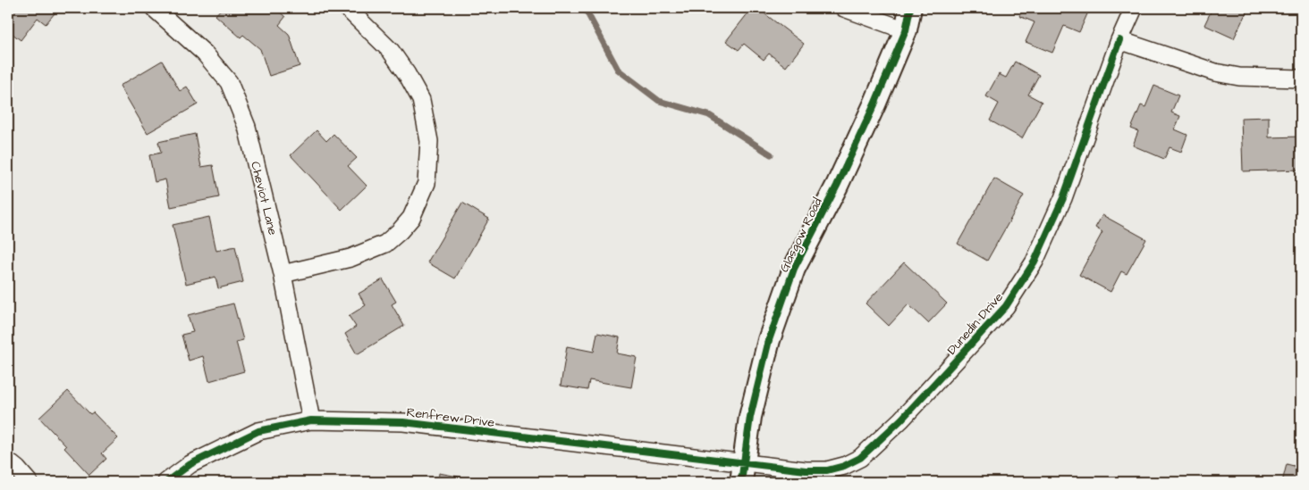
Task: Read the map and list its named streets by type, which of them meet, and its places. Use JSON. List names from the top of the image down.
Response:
{
  "streets": {
    "street": [
      "Cheviot Lane",
      "Glasgow Road",
      "Dunedin Drive",
      "Renfrew Drive"
    ]
  },
  "crossings": [
    ["Cheviot Lane", "Renfrew Drive"],
    ["Glasgow Road", "Dunedin Drive"],
    ["Glasgow Road", "Renfrew Drive"],
    ["Dunedin Drive", "Renfrew Drive"]
  ]
}
